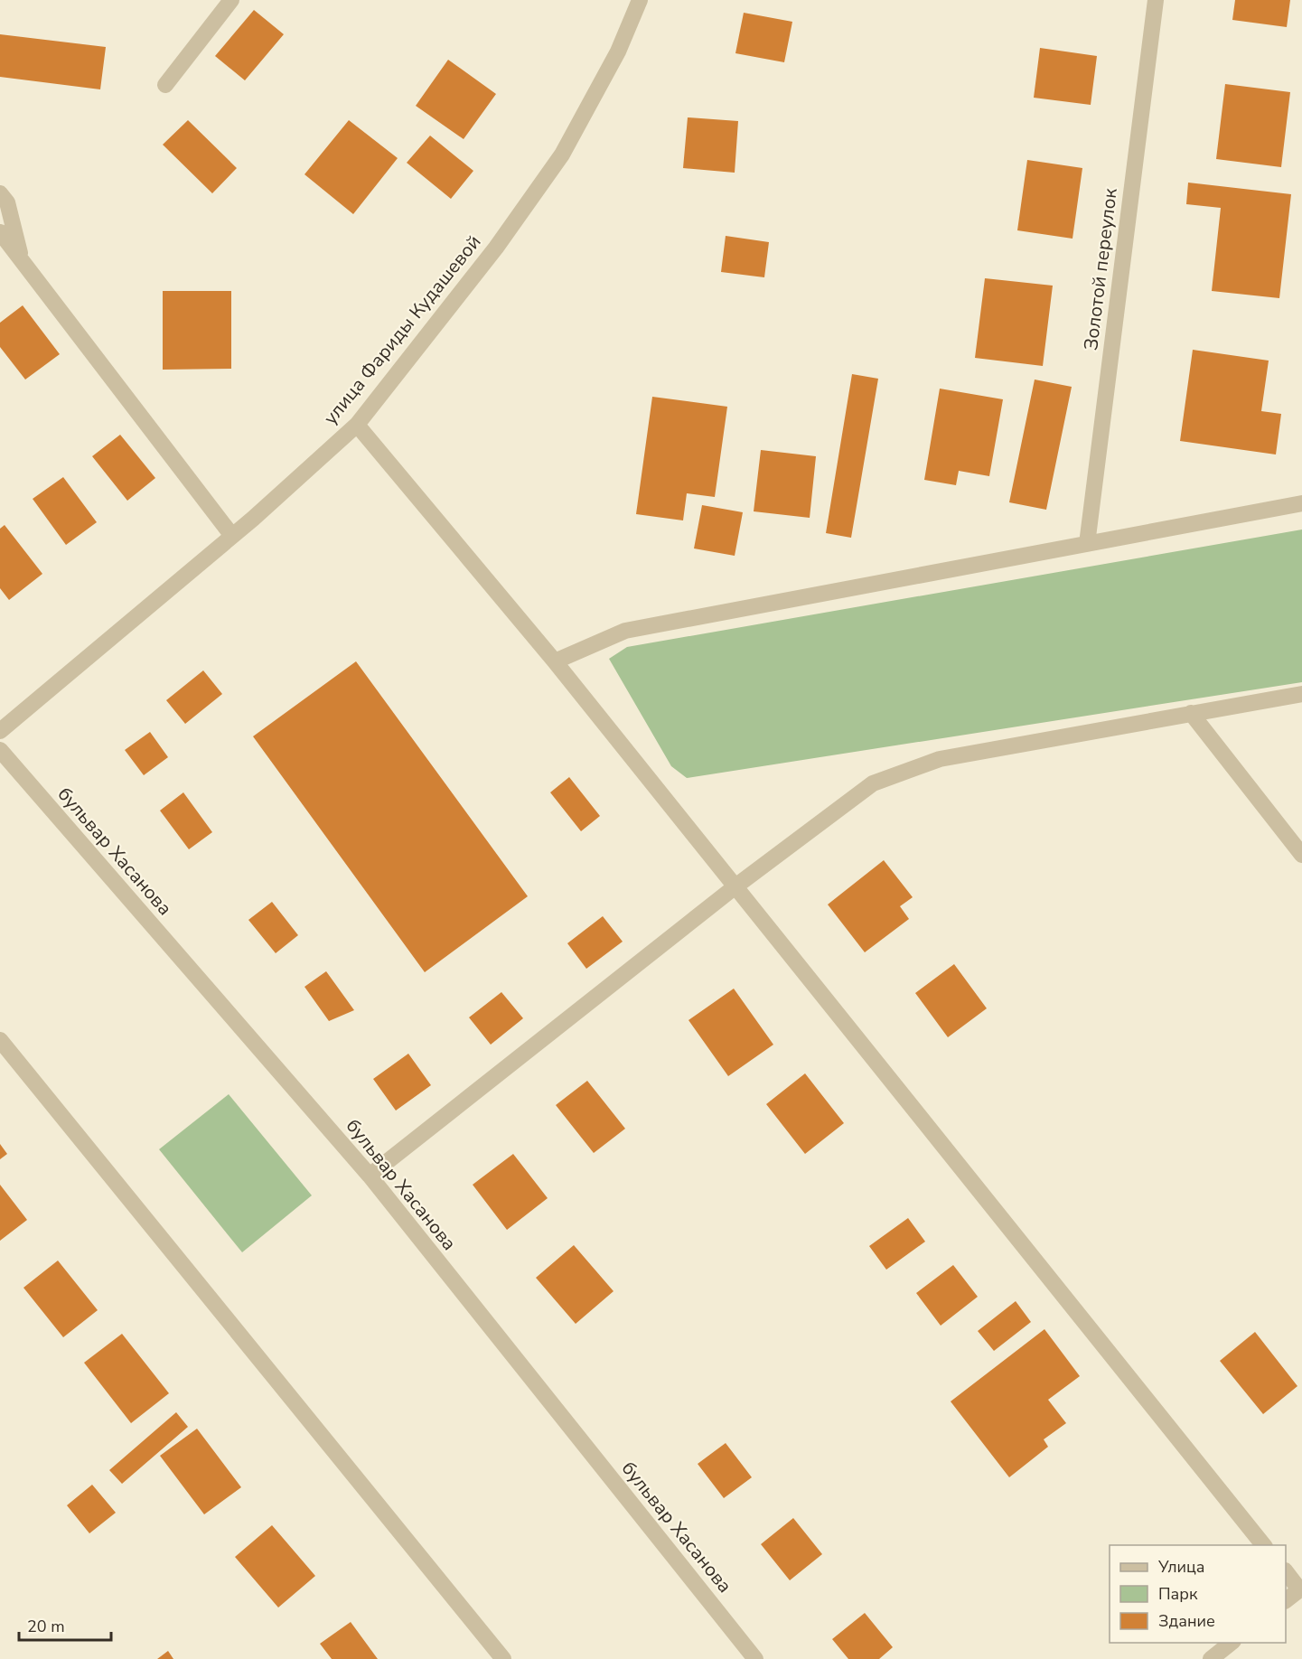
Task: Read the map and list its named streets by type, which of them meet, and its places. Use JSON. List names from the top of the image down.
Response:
{
  "streets": {
    "street": ["Золотой переулок", "улица Фариды Кудашевой", "бульвар Хасанова"]
  },
  "legend": ["Улица", "Парк", "Здание"],
  "scale_bar": "20 m"
}
